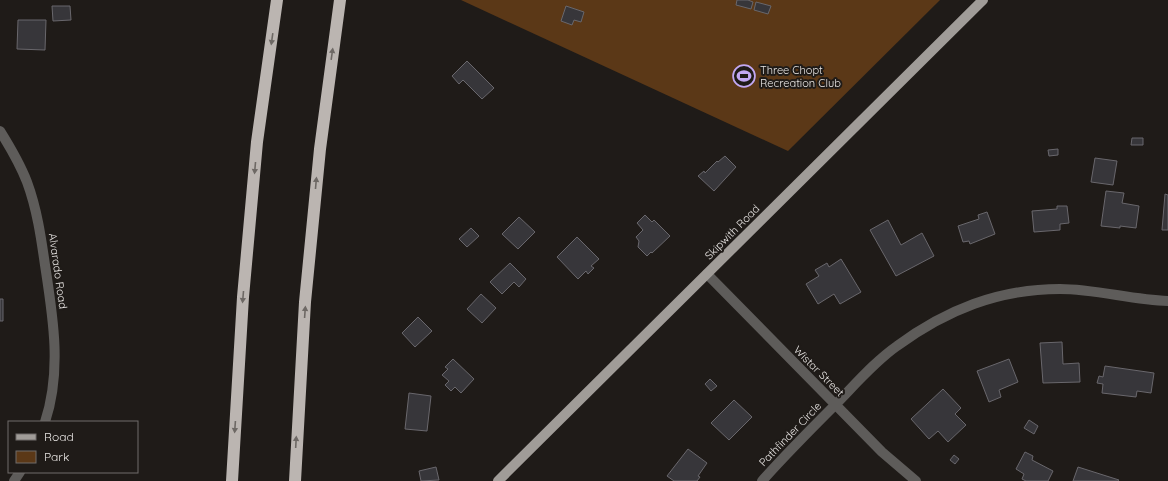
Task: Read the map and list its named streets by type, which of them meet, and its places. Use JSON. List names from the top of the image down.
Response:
{
  "streets": {
    "main road": ["Skipwith Road"],
    "street": ["Alvarado Road", "Wistar Street", "Pathfinder Circle"]
  },
  "crossings": [
    ["Skipwith Road", "Wistar Street"],
    ["Wistar Street", "Pathfinder Circle"]
  ],
  "places": {
    "sports": ["Three Chopt Recreation Club"]
  },
  "legend": ["Road", "Park"]
}
